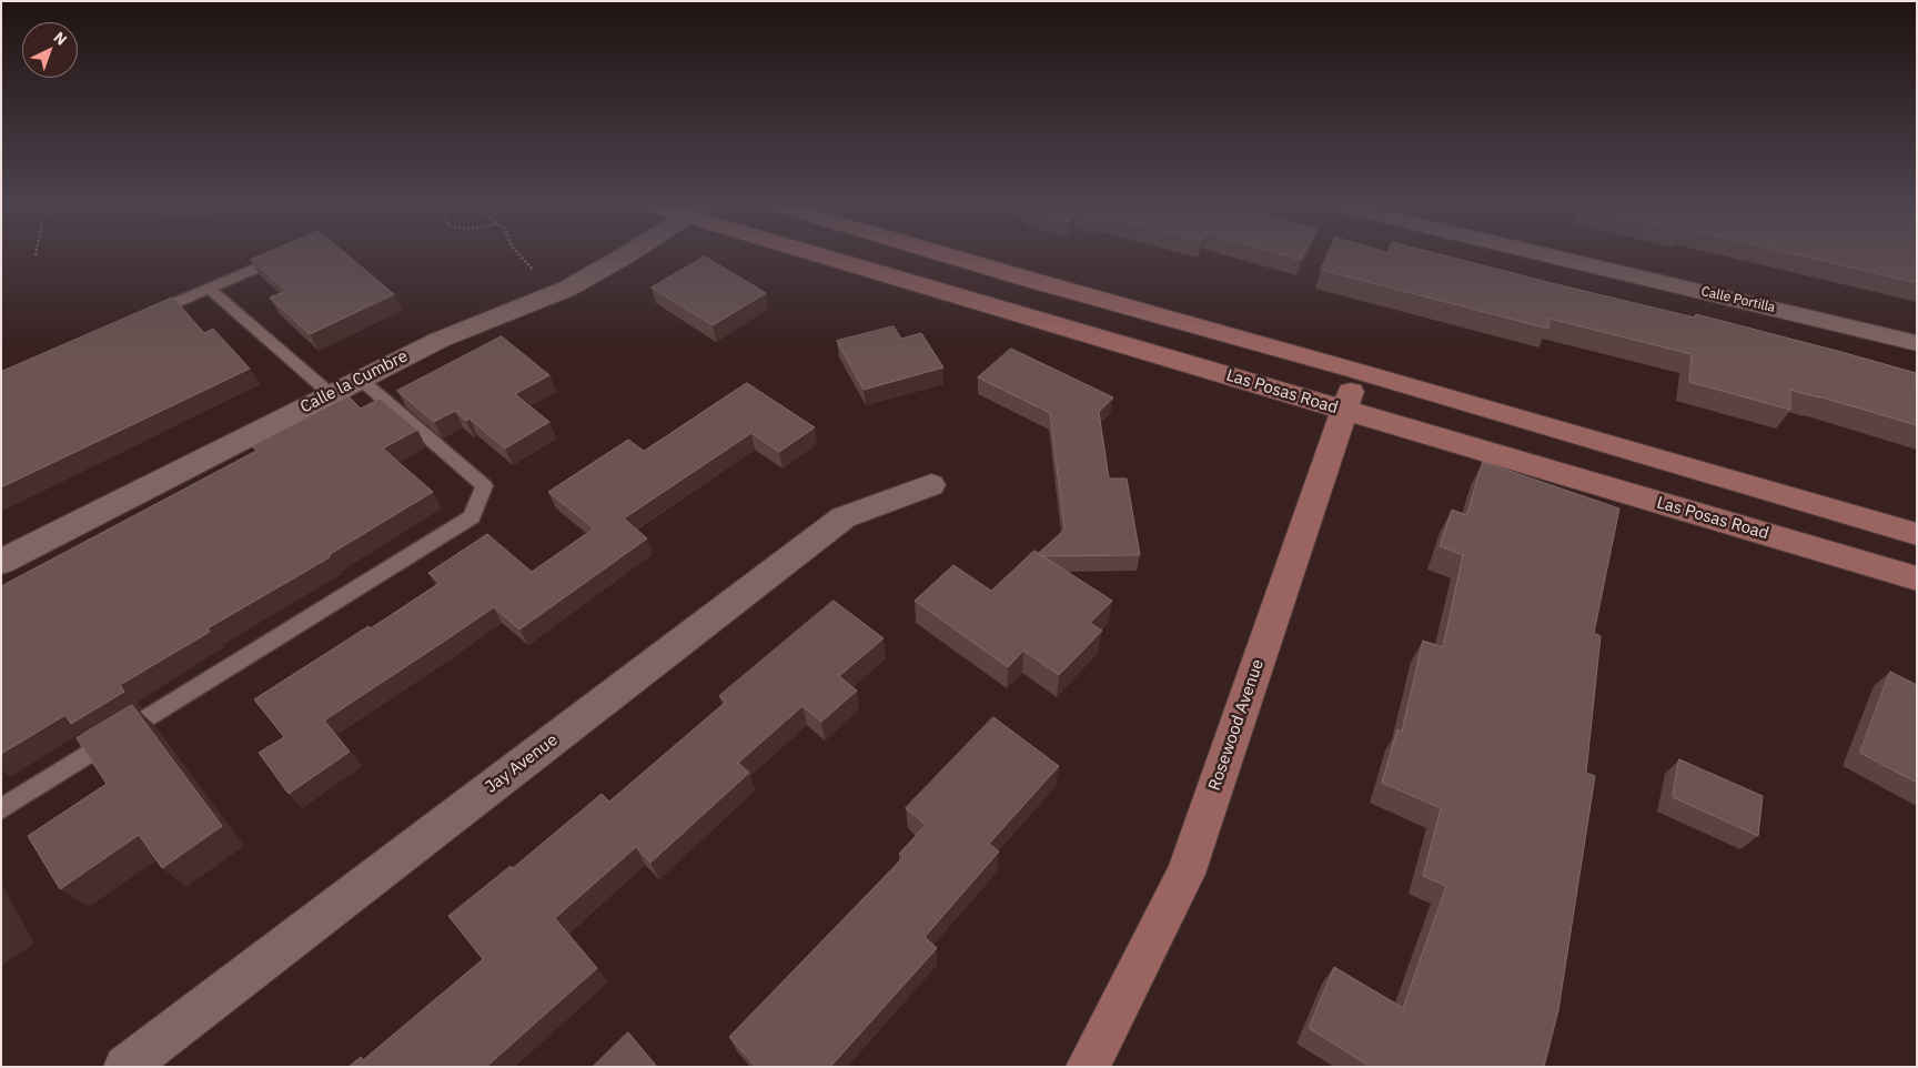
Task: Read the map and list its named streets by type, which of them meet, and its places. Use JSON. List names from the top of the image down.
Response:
{
  "streets": {
    "main road": ["Las Posas Road", "Rosewood Avenue"],
    "street": ["Calle Portilla", "Calle la Cumbre", "Jay Avenue"]
  },
  "crossings": [
    ["Las Posas Road", "Rosewood Avenue"]
  ],
  "north": "top right"
}
